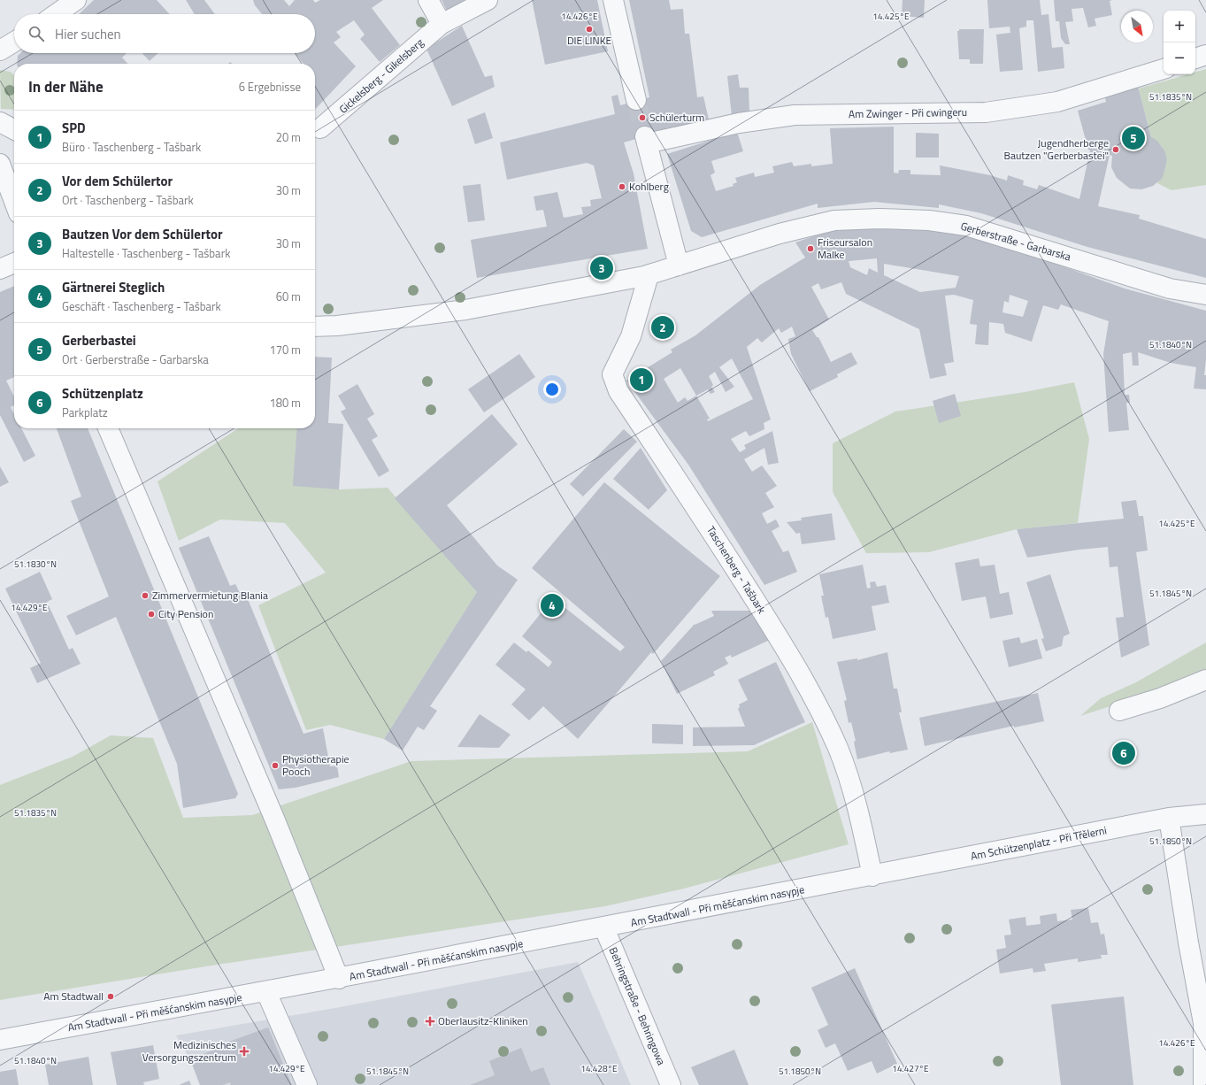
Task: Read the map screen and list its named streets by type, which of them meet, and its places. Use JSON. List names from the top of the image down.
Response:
{
  "streets": {
    "street": [
      "Gickelsberg - Gikelsberg",
      "Am Zwinger - Při cwingeru",
      "Gerberstraße - Garbarska",
      "Taschenberg - Tašbark",
      "Am Schützenplatz - Při Třělerni",
      "Am Stadtwall - Při měšćanskim nasypje",
      "Behringstraße - Behringowa"
    ]
  },
  "crossings": [
    ["Am Zwinger - Při cwingeru", "Gerberstraße - Garbarska"],
    ["Gerberstraße - Garbarska", "Taschenberg - Tašbark"],
    ["Taschenberg - Tašbark", "Am Schützenplatz - Při Třělerni"],
    ["Taschenberg - Tašbark", "Am Stadtwall - Při měšćanskim nasypje"],
    ["Am Schützenplatz - Při Třělerni", "Am Stadtwall - Při měšćanskim nasypje"],
    ["Am Stadtwall - Při měšćanskim nasypje", "Behringstraße - Behringowa"]
  ],
  "places": {
    "other": [
      "DIE LINKE",
      "Schülerturm",
      "Jugendherberge Bautzen \"Gerberbastei\"",
      "Kohlberg",
      "Friseursalon Malke",
      "Zimmervermietung Blania",
      "City Pension",
      "Physiotherapie Pooch",
      "Am Stadtwall"
    ],
    "health": ["Oberlausitz-Kliniken", "Medizinisches Versorgungszentrum"]
  },
  "north": "bottom right",
  "page": {
    "map_buttons": ["+", "−"],
    "search": "Hier suchen",
    "heading": ["In der Nähe", "6 Ergebnisse"],
    "list": [
      {
        "mark": "1",
        "name": "SPD",
        "note": "Büro · Taschenberg - Tašbark",
        "value": "20 m"
      },
      {
        "mark": "2",
        "name": "Vor dem Schülertor",
        "note": "Ort · Taschenberg - Tašbark",
        "value": "30 m"
      },
      {
        "mark": "3",
        "name": "Bautzen Vor dem Schülertor",
        "note": "Haltestelle · Taschenberg - Tašbark",
        "value": "30 m"
      },
      {
        "mark": "4",
        "name": "Gärtnerei Steglich",
        "note": "Geschäft · Taschenberg - Tašbark",
        "value": "60 m"
      },
      {
        "mark": "5",
        "name": "Gerberbastei",
        "note": "Ort · Gerberstraße - Garbarska",
        "value": "170 m"
      },
      {
        "mark": "6",
        "name": "Schützenplatz",
        "note": "Parkplatz",
        "value": "180 m"
      }
    ],
    "pins": [
      "5",
      "3",
      "2",
      "1",
      "4",
      "6"
    ]
  },
  "coordinates": [
    "14.426°E",
    "14.425°E",
    "51.1835°N",
    "51.1840°N",
    "51.1830°N",
    "51.1845°N",
    "14.429°E",
    "51.1850°N",
    "14.428°E",
    "14.427°E"
  ]
}
